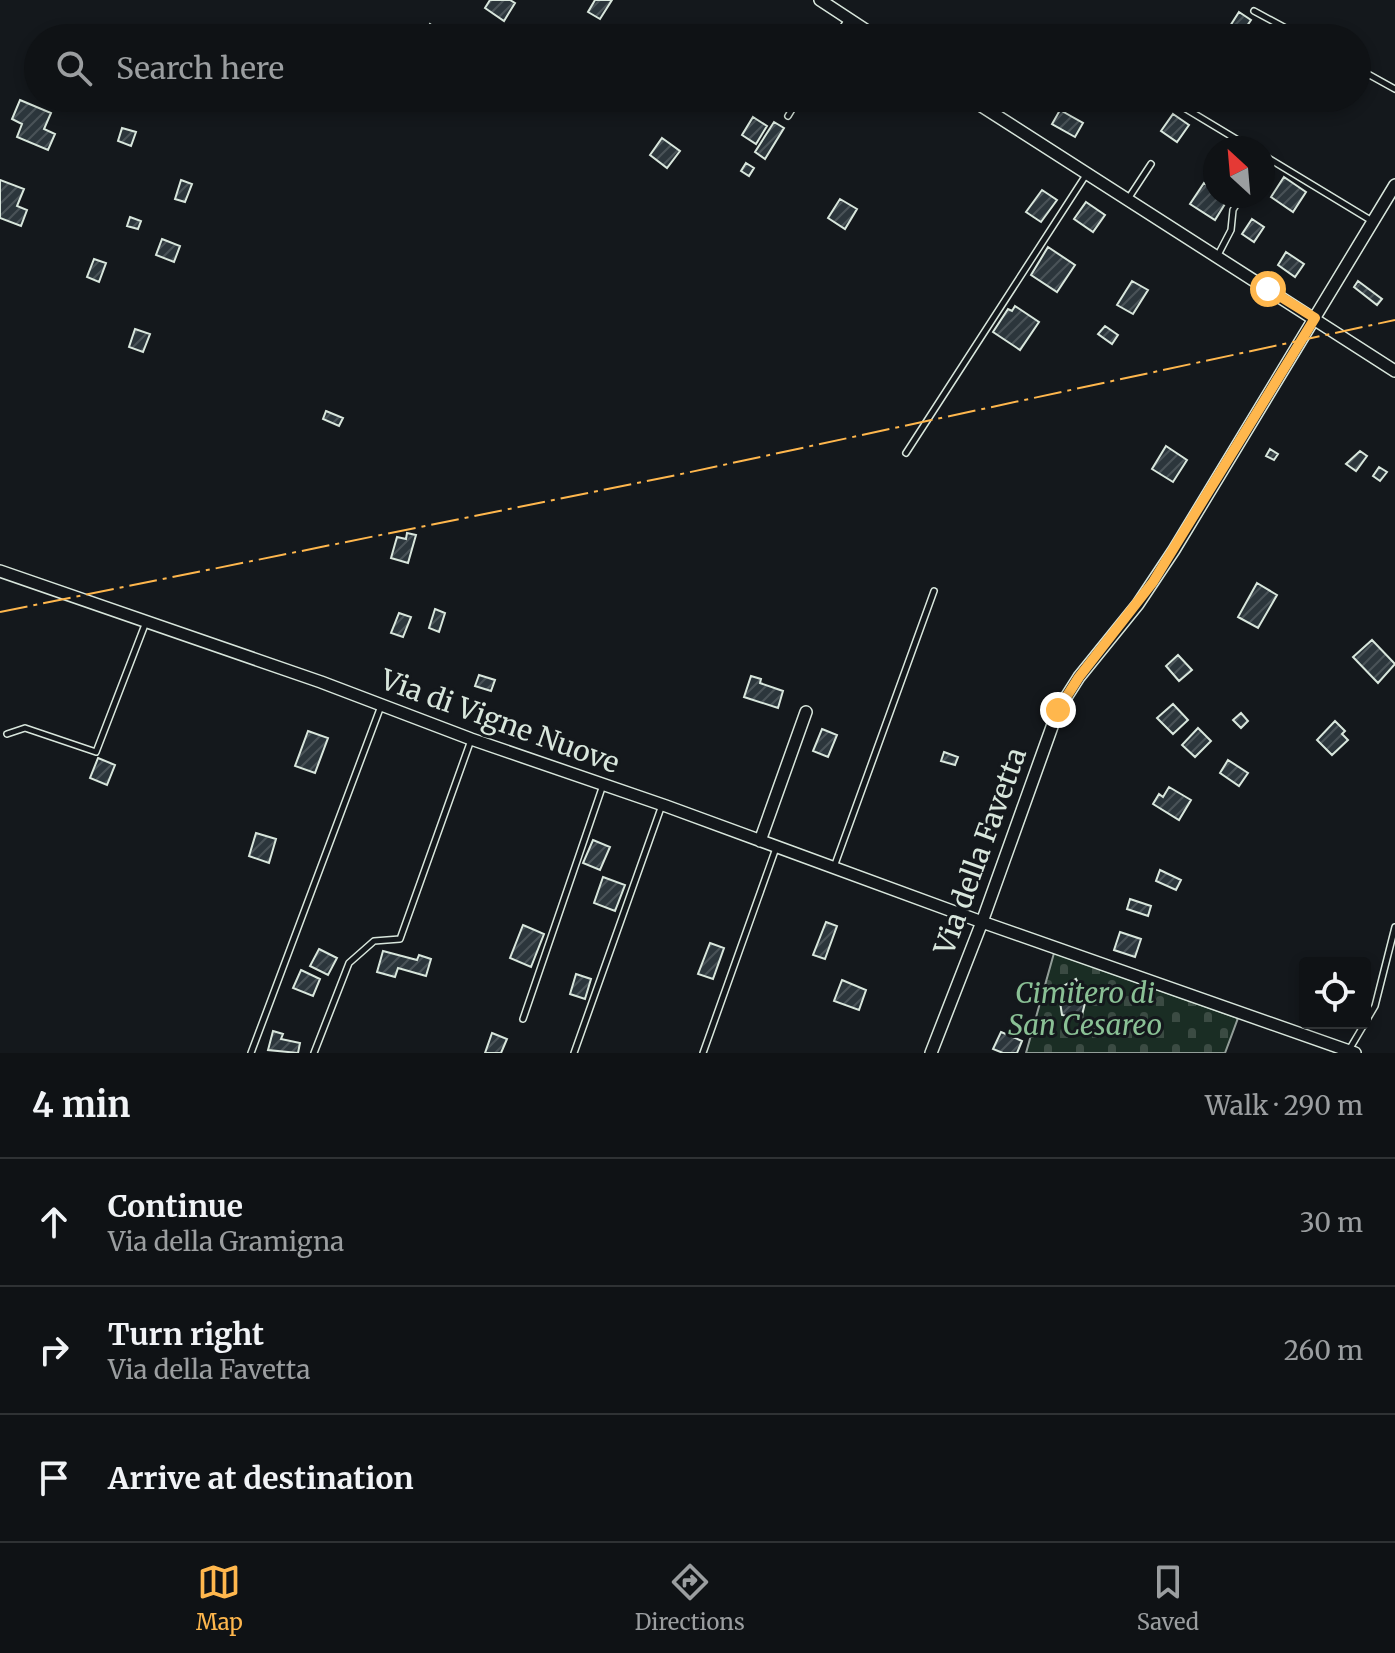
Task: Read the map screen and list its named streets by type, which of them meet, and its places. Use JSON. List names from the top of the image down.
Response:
{
  "streets": {
    "street": ["Via di Vigne Nuove", "Via della Favetta"]
  },
  "crossings": [
    ["Via di Vigne Nuove", "Via della Favetta"]
  ],
  "parks": ["Cimitero di San Cesareo"],
  "north": "top left",
  "page": {
    "search": "Search here",
    "heading": ["4 min", "Walk · 290 m"],
    "list": [
      ["Continue", "Via della Gramigna", "30 m"],
      ["Turn right", "Via della Favetta", "260 m"],
      "Arrive at destination"
    ],
    "nav": ["Map", "Directions", "Saved"]
  }
}
